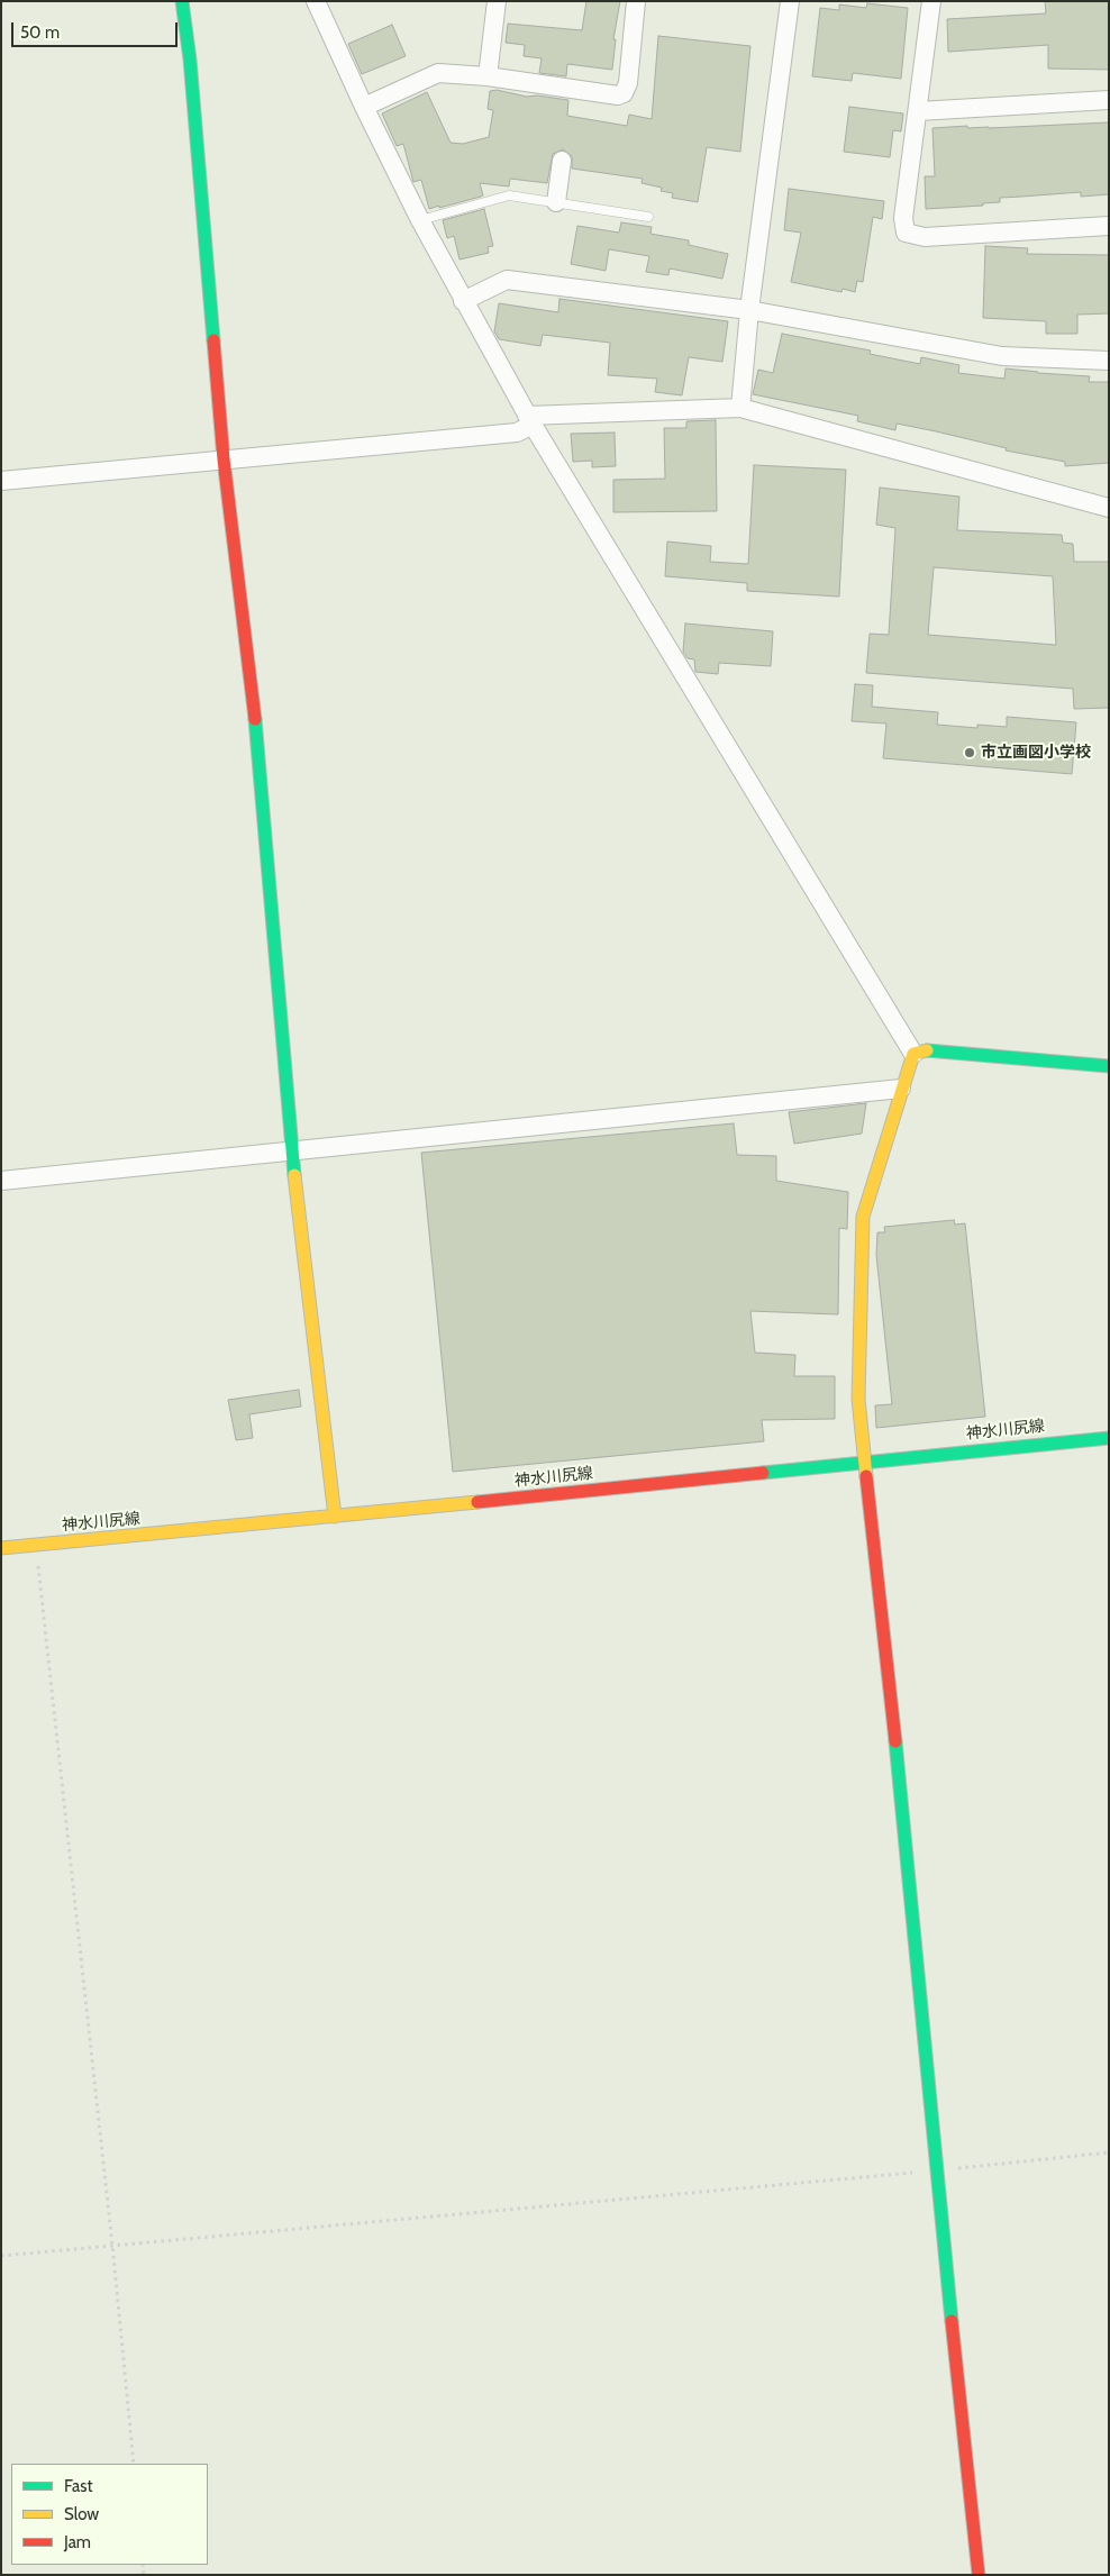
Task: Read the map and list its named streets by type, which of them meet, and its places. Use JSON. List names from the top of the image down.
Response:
{
  "streets": {
    "street": ["神水川尻線"]
  },
  "places": ["市立画図小学校"],
  "legend": ["Fast", "Slow", "Jam"],
  "scale_bar": "50 m"
}
